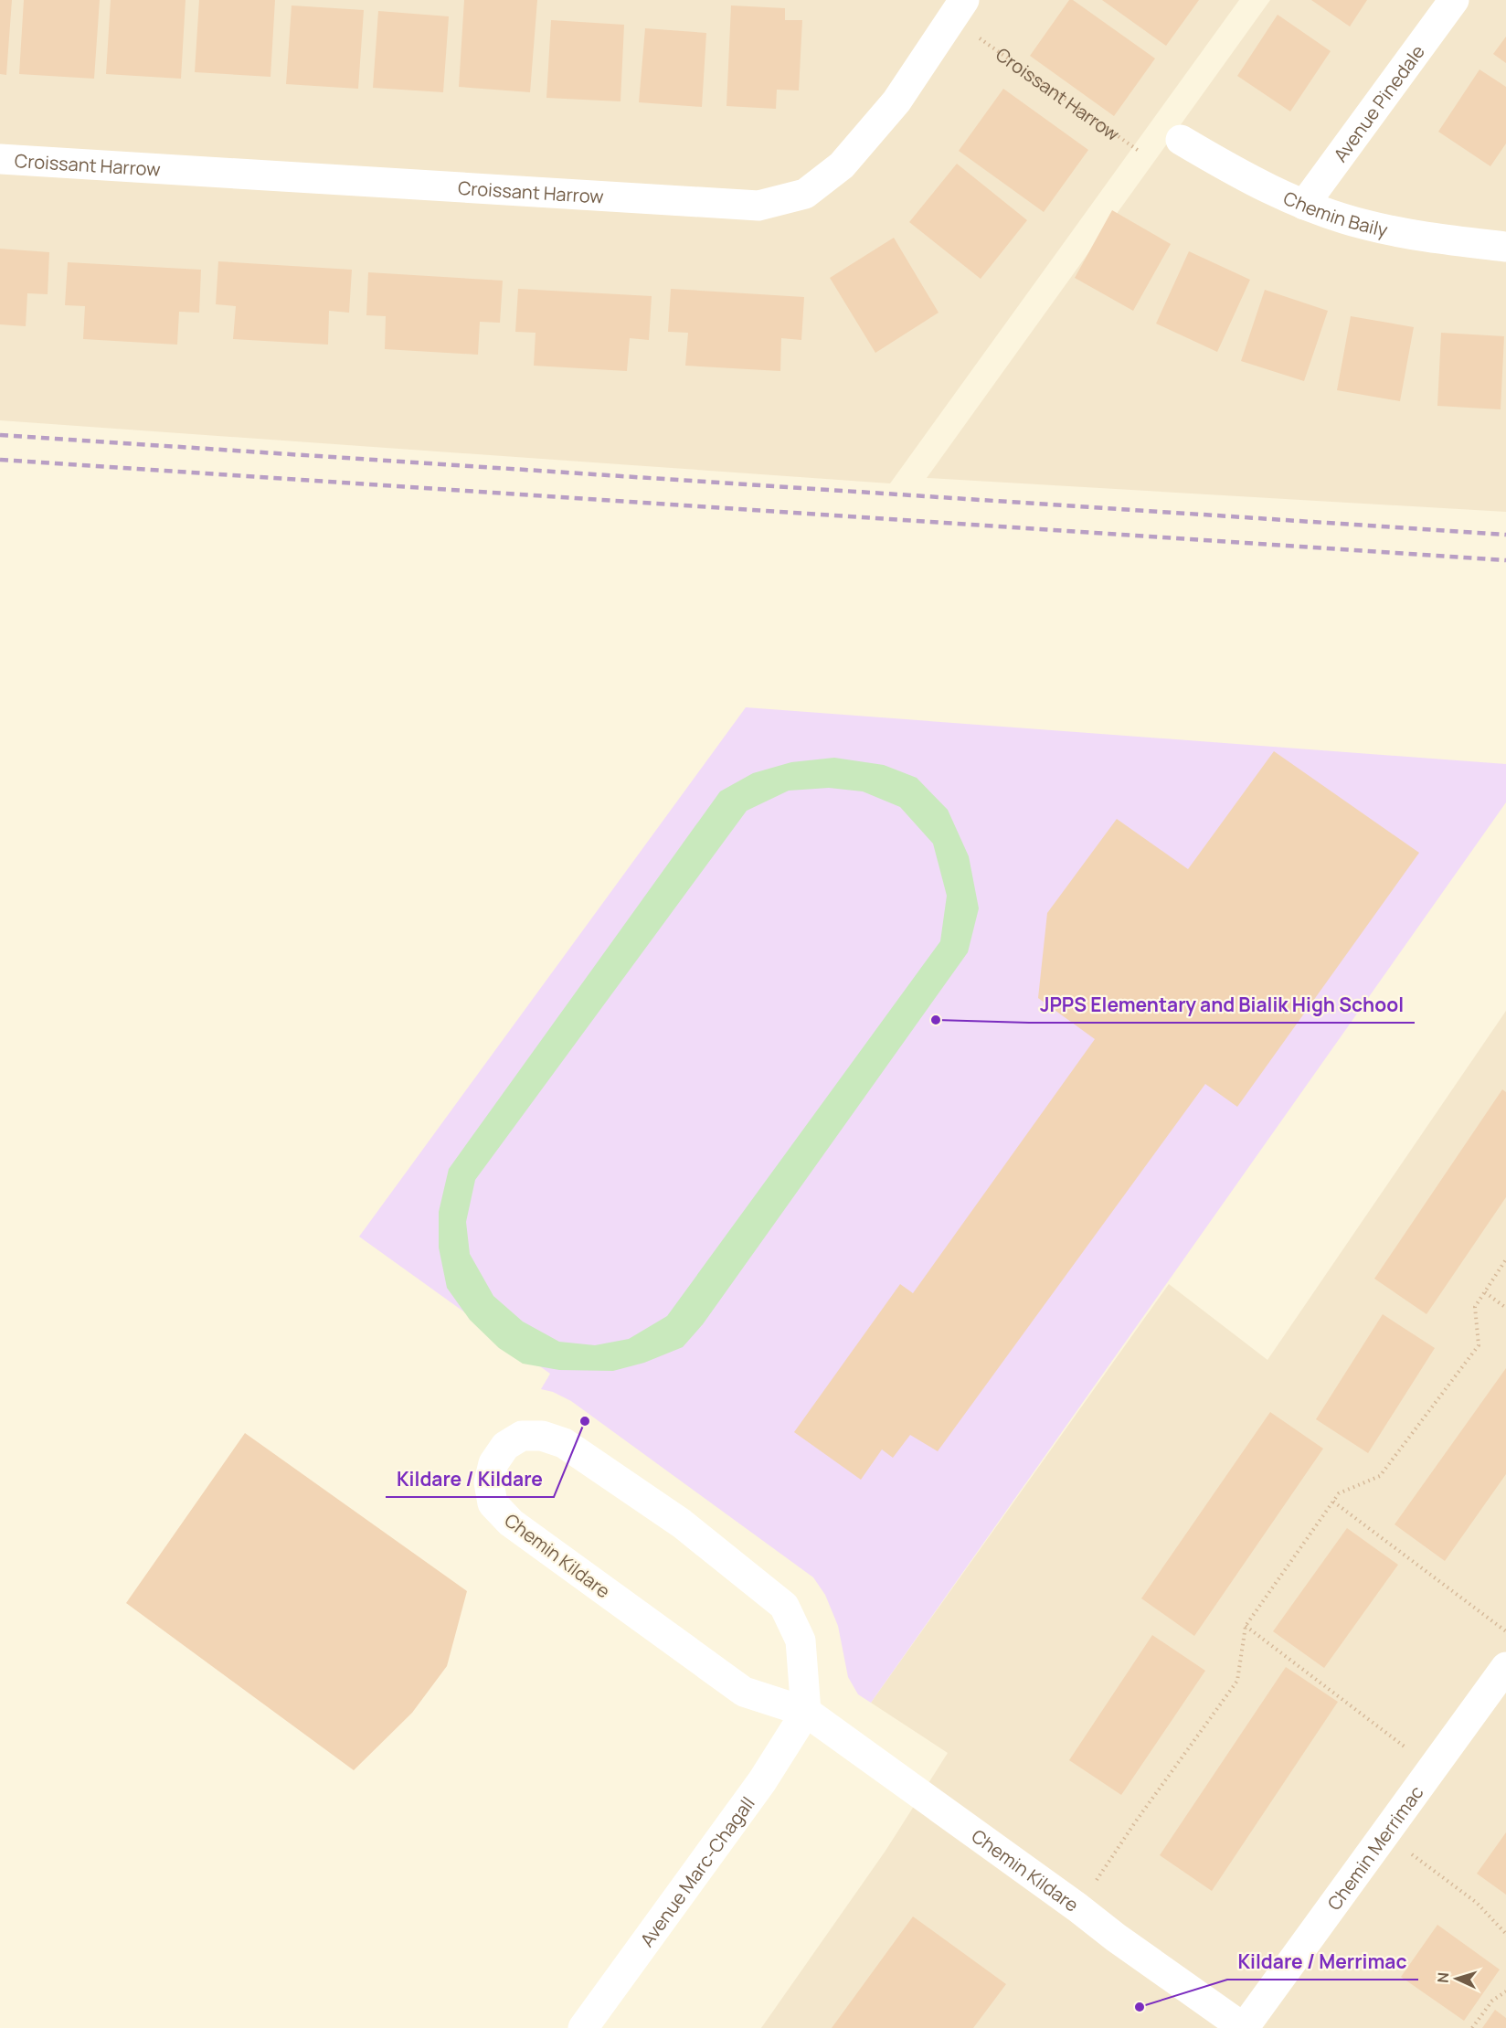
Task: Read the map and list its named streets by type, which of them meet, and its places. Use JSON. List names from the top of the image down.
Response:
{
  "streets": {
    "street": [
      "Croissant Harrow",
      "Avenue Pinedale",
      "Chemin Baily",
      "Chemin Kildare",
      "Chemin Merrimac",
      "Avenue Marc-Chagall"
    ]
  },
  "crossings": [
    ["Avenue Pinedale", "Chemin Baily"],
    ["Chemin Kildare", "Chemin Merrimac"],
    ["Chemin Kildare", "Avenue Marc-Chagall"]
  ],
  "places": ["JPPS Elementary and Bialik High School", "Kildare / Kildare", "Kildare / Merrimac"],
  "north": "left"
}
